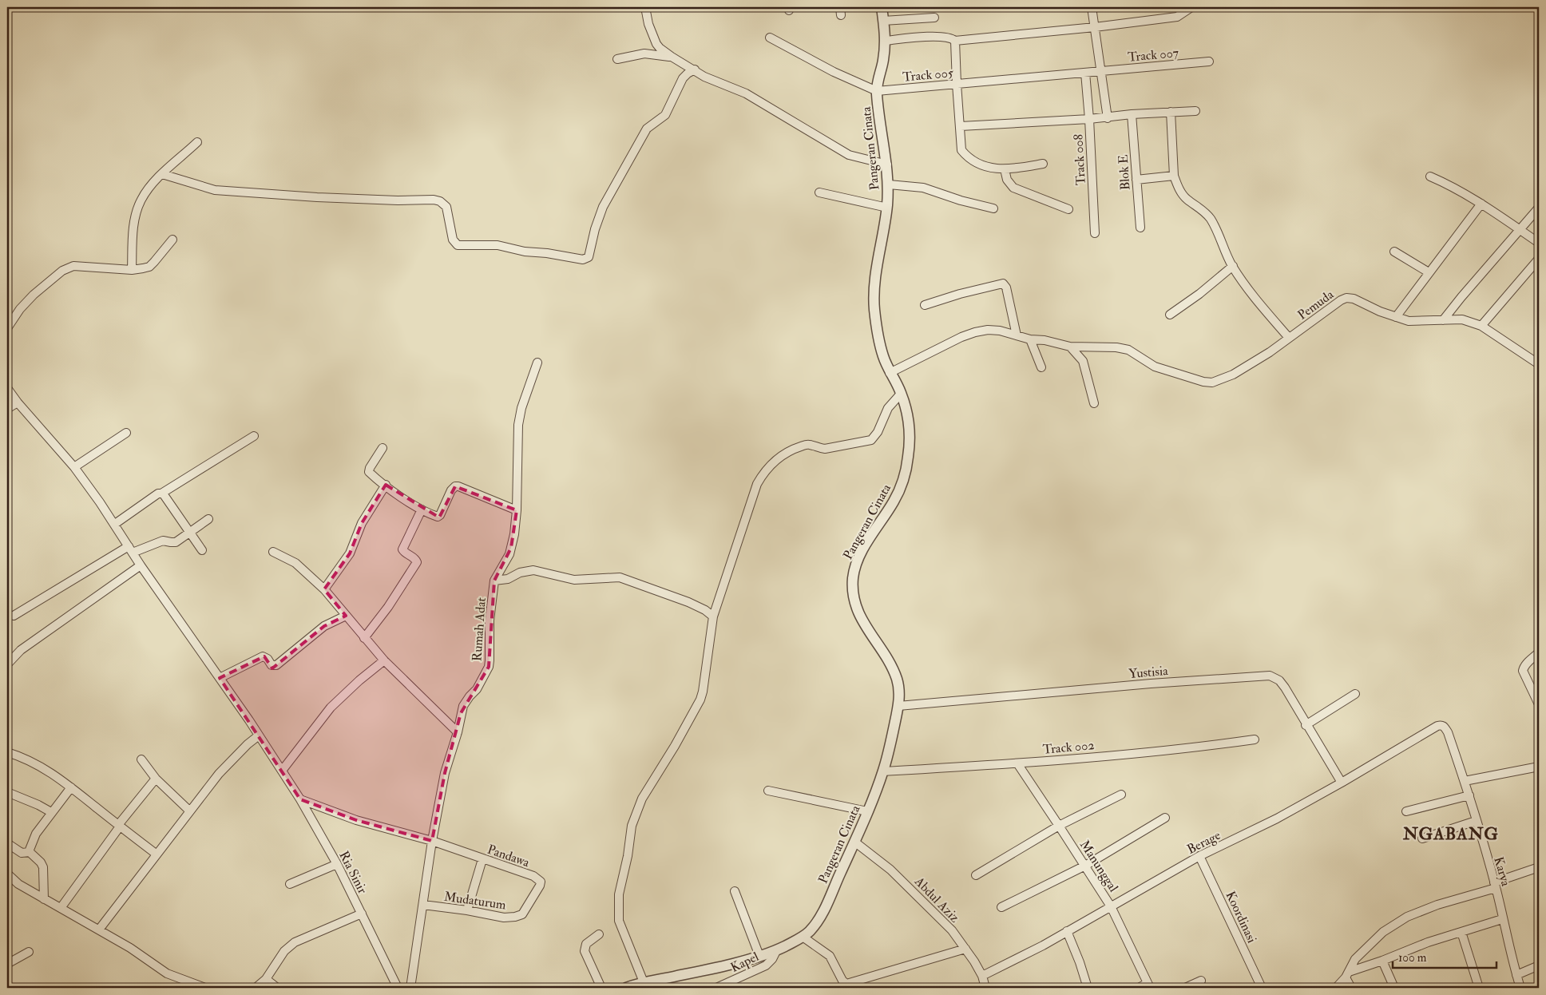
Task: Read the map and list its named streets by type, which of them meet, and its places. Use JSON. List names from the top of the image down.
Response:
{
  "streets": {
    "street": [
      "Track 007",
      "Track 005",
      "Pangeran Cinata",
      "Track 008",
      "Blok E",
      "Pemuda",
      "Rumah Adat",
      "Yustisia",
      "Track 002",
      "Berage",
      "Pandawa",
      "Manunggal",
      "Karya",
      "Ria Sinir",
      "Abdul Aziz",
      "Mudaturum",
      "Koordinasi",
      "Kapel"
    ]
  },
  "crossings": [
    ["Track 007", "Track 005"],
    ["Track 005", "Pangeran Cinata"],
    ["Pangeran Cinata", "Yustisia"],
    ["Pangeran Cinata", "Track 002"],
    ["Pangeran Cinata", "Abdul Aziz"],
    ["Pangeran Cinata", "Kapel"],
    ["Track 008", "Blok E"],
    ["Rumah Adat", "Pandawa"],
    ["Rumah Adat", "Mudaturum"],
    ["Yustisia", "Berage"],
    ["Track 002", "Manunggal"],
    ["Berage", "Manunggal"],
    ["Berage", "Karya"],
    ["Berage", "Abdul Aziz"],
    ["Berage", "Koordinasi"],
    ["Pandawa", "Ria Sinir"],
    ["Pandawa", "Mudaturum"]
  ],
  "districts": ["NGABANG"],
  "scale_bar": "100 m"
}
